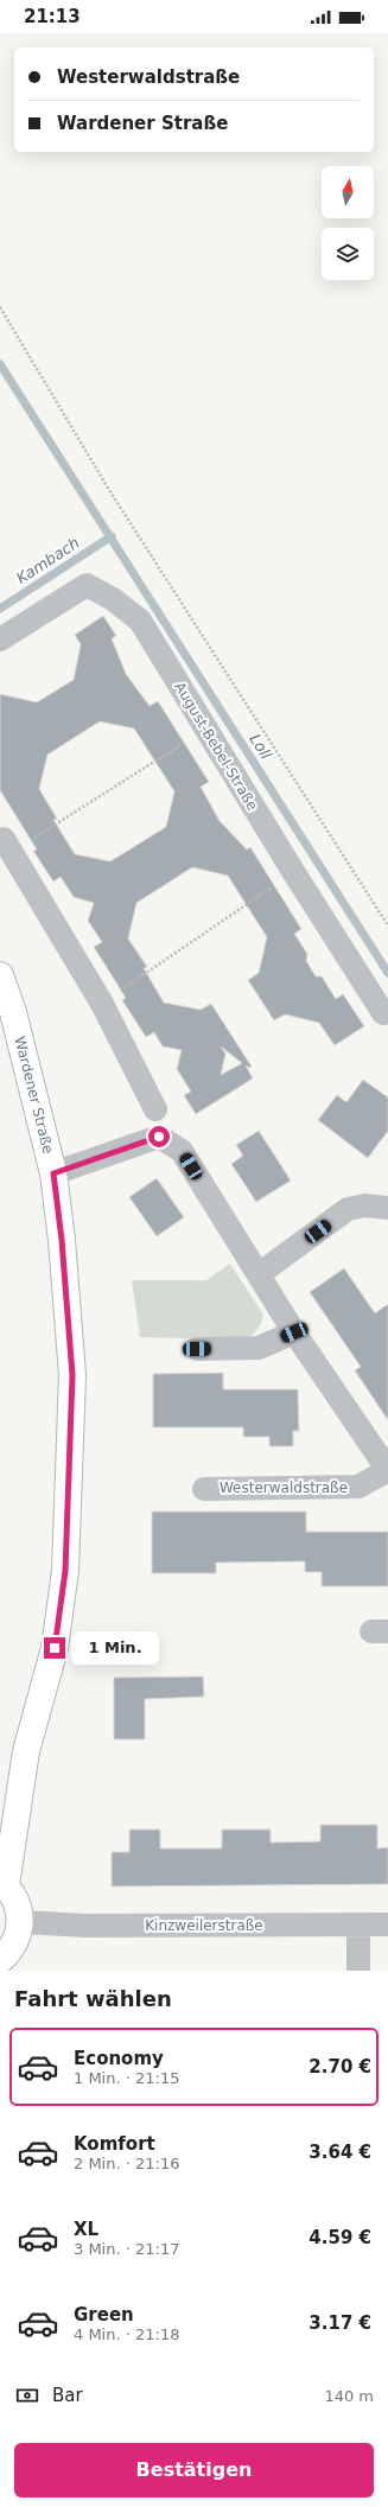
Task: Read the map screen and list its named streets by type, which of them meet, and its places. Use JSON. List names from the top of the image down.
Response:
{
  "streets": {
    "street": [
      "August-Bebel-Straße",
      "Wardener Straße",
      "Westerwaldstraße",
      "Kinzweilerstraße"
    ]
  },
  "crossings": [
    ["Wardener Straße", "Westerwaldstraße"]
  ],
  "water": ["Kambach", "Loll"],
  "north": "top",
  "page": {
    "status": "21:13",
    "banner": ["Westerwaldstraße", "Wardener Straße"],
    "bubble": "1 Min.",
    "heading": "Fahrt wählen",
    "list": [
      {
        "name": "Economy",
        "note": "1 Min. · 21:15",
        "value": "2.70 €"
      },
      {
        "name": "Komfort",
        "note": "2 Min. · 21:16",
        "value": "3.64 €"
      },
      {
        "name": "XL",
        "note": "3 Min. · 21:17",
        "value": "4.59 €"
      },
      {
        "name": "Green",
        "note": "4 Min. · 21:18",
        "value": "3.17 €"
      }
    ],
    "pay": ["Bar", "140 m"],
    "buttons": "Bestätigen"
  }
}
